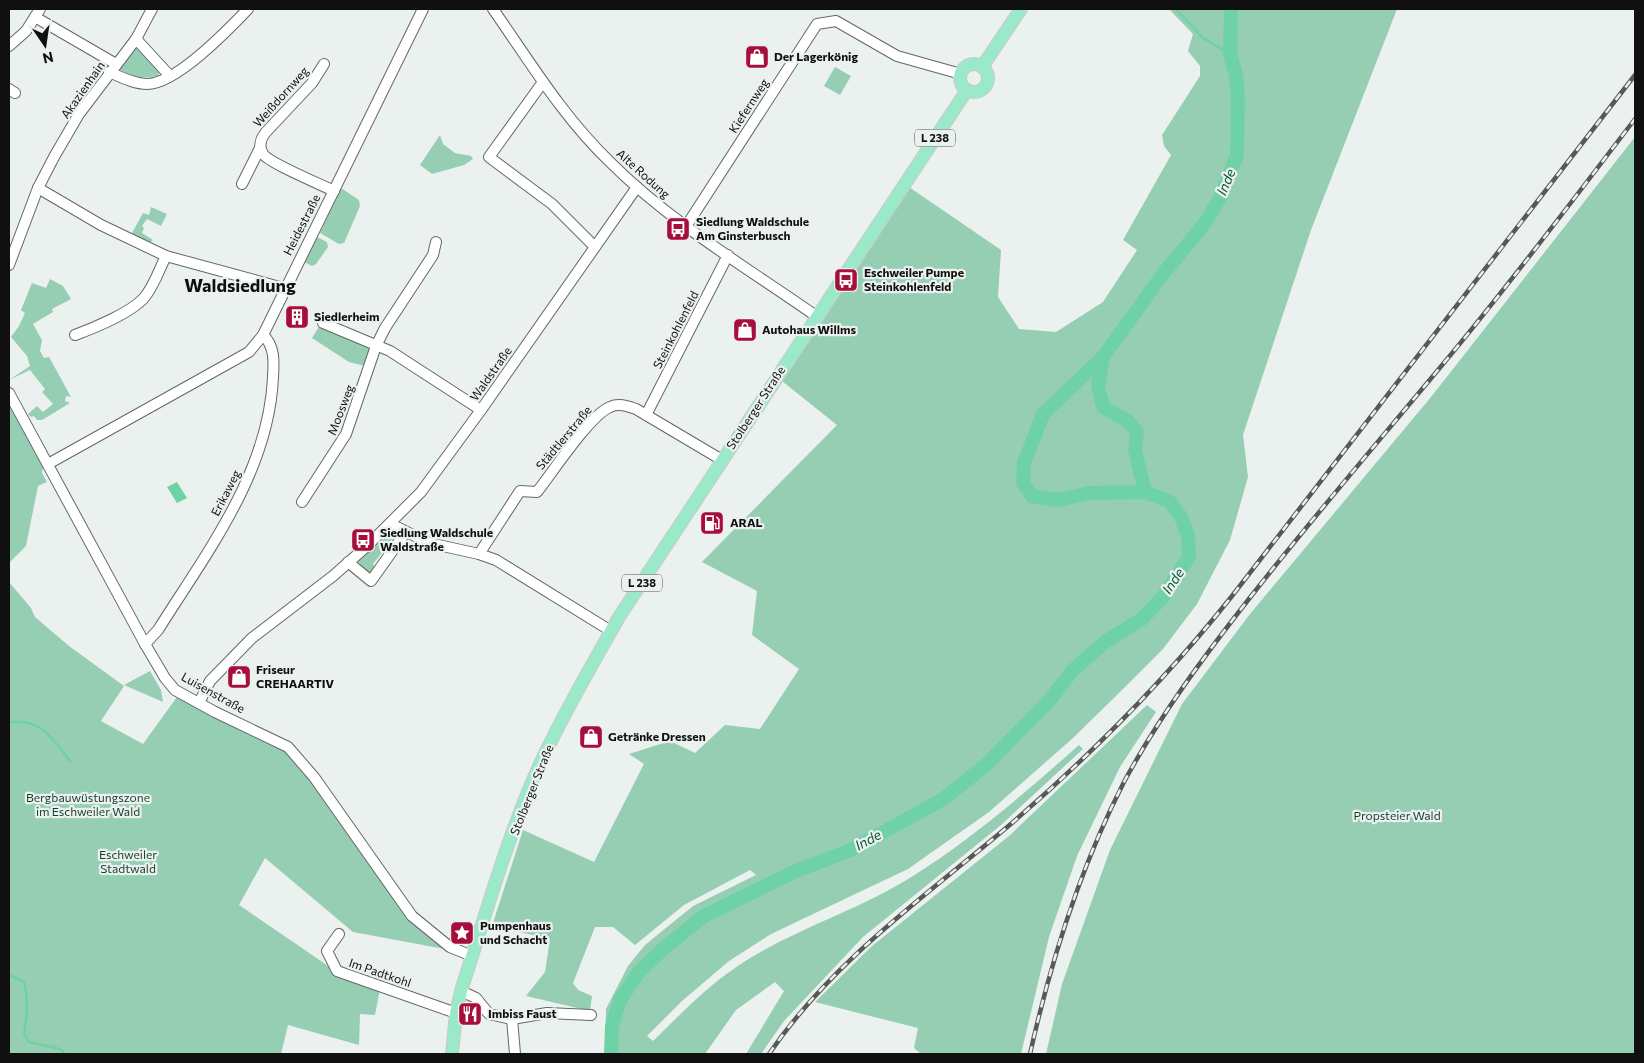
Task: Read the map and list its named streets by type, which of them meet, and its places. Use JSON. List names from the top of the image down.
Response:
{
  "streets": {
    "main road": ["L 238", "Stolberger Straße"],
    "street": [
      "Akazienhain",
      "Weißdornweg",
      "Kiefernweg",
      "Alte Rodung",
      "Heidestraße",
      "Steinkohlenfeld",
      "Waldstraße",
      "Moosweg",
      "Städtlerstraße",
      "Erikaweg",
      "Luisenstraße",
      "Im Padtkohl"
    ]
  },
  "crossings": [
    ["Weißdornweg", "Heidestraße"],
    ["Kiefernweg", "Alte Rodung"],
    ["Kiefernweg", "Stolberger Straße"],
    ["L 238", "Stolberger Straße"],
    ["L 238", "Luisenstraße"],
    ["L 238", "Im Padtkohl"],
    ["Alte Rodung", "Steinkohlenfeld"],
    ["Alte Rodung", "Waldstraße"],
    ["Alte Rodung", "Stolberger Straße"],
    ["Heidestraße", "Erikaweg"],
    ["Heidestraße", "Luisenstraße"],
    ["Steinkohlenfeld", "Städtlerstraße"],
    ["Waldstraße", "Luisenstraße"],
    ["Stolberger Straße", "Städtlerstraße"],
    ["Stolberger Straße", "Luisenstraße"],
    ["Erikaweg", "Luisenstraße"]
  ],
  "districts": ["Waldsiedlung"],
  "water": ["Inde"],
  "parks": ["Bergbauwüstungszone im Eschweiler Wald", "Propsteier Wald", "Eschweiler Stadtwald"],
  "places": {
    "shop": [
      "Der Lagerkönig",
      "Autohaus Willms",
      "Friseur CREHAARTIV",
      "Getränke Dressen"
    ],
    "bus stop": ["Siedlung Waldschule Am Ginsterbusch", "Eschweiler Pumpe Steinkohlenfeld", "Siedlung Waldschule Waldstraße"],
    "building": ["Siedlerheim"],
    "fuel station": ["ARAL"],
    "place": ["Pumpenhaus und Schacht"],
    "restaurant": ["Imbiss Faust"]
  },
  "north": "bottom"
}
